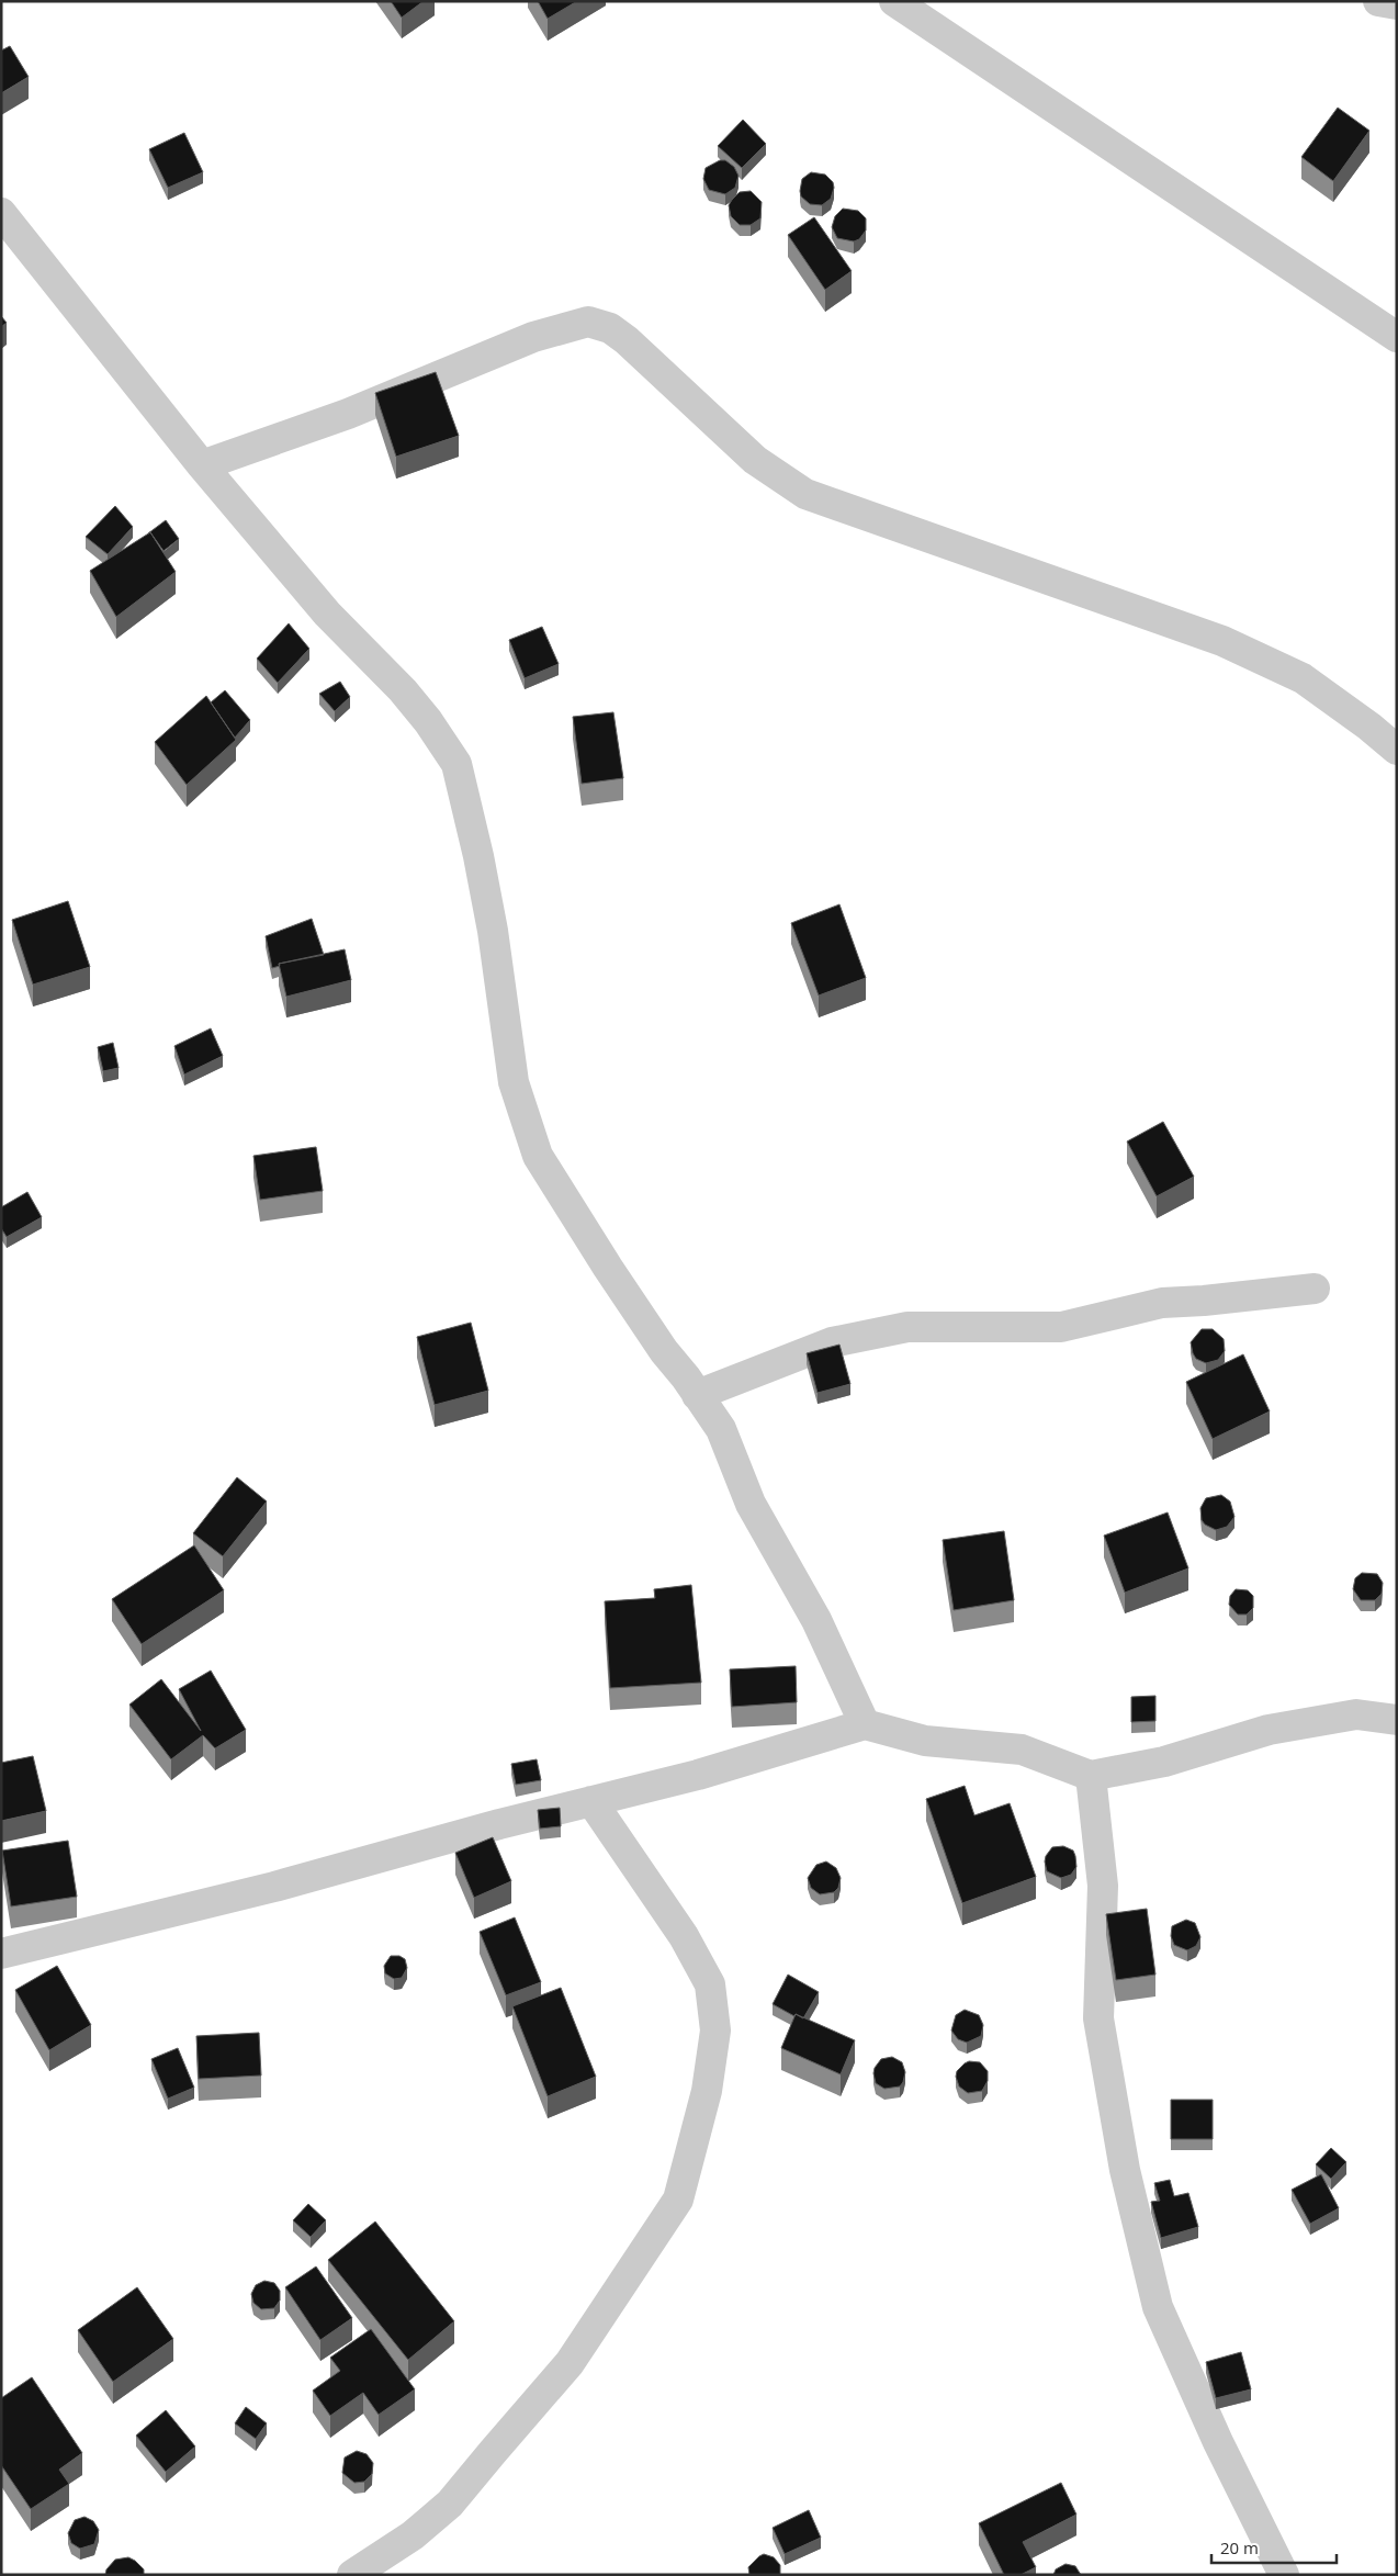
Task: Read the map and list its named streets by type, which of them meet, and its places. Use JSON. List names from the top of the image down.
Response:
{
  "scale_bar": "20 m"
}
